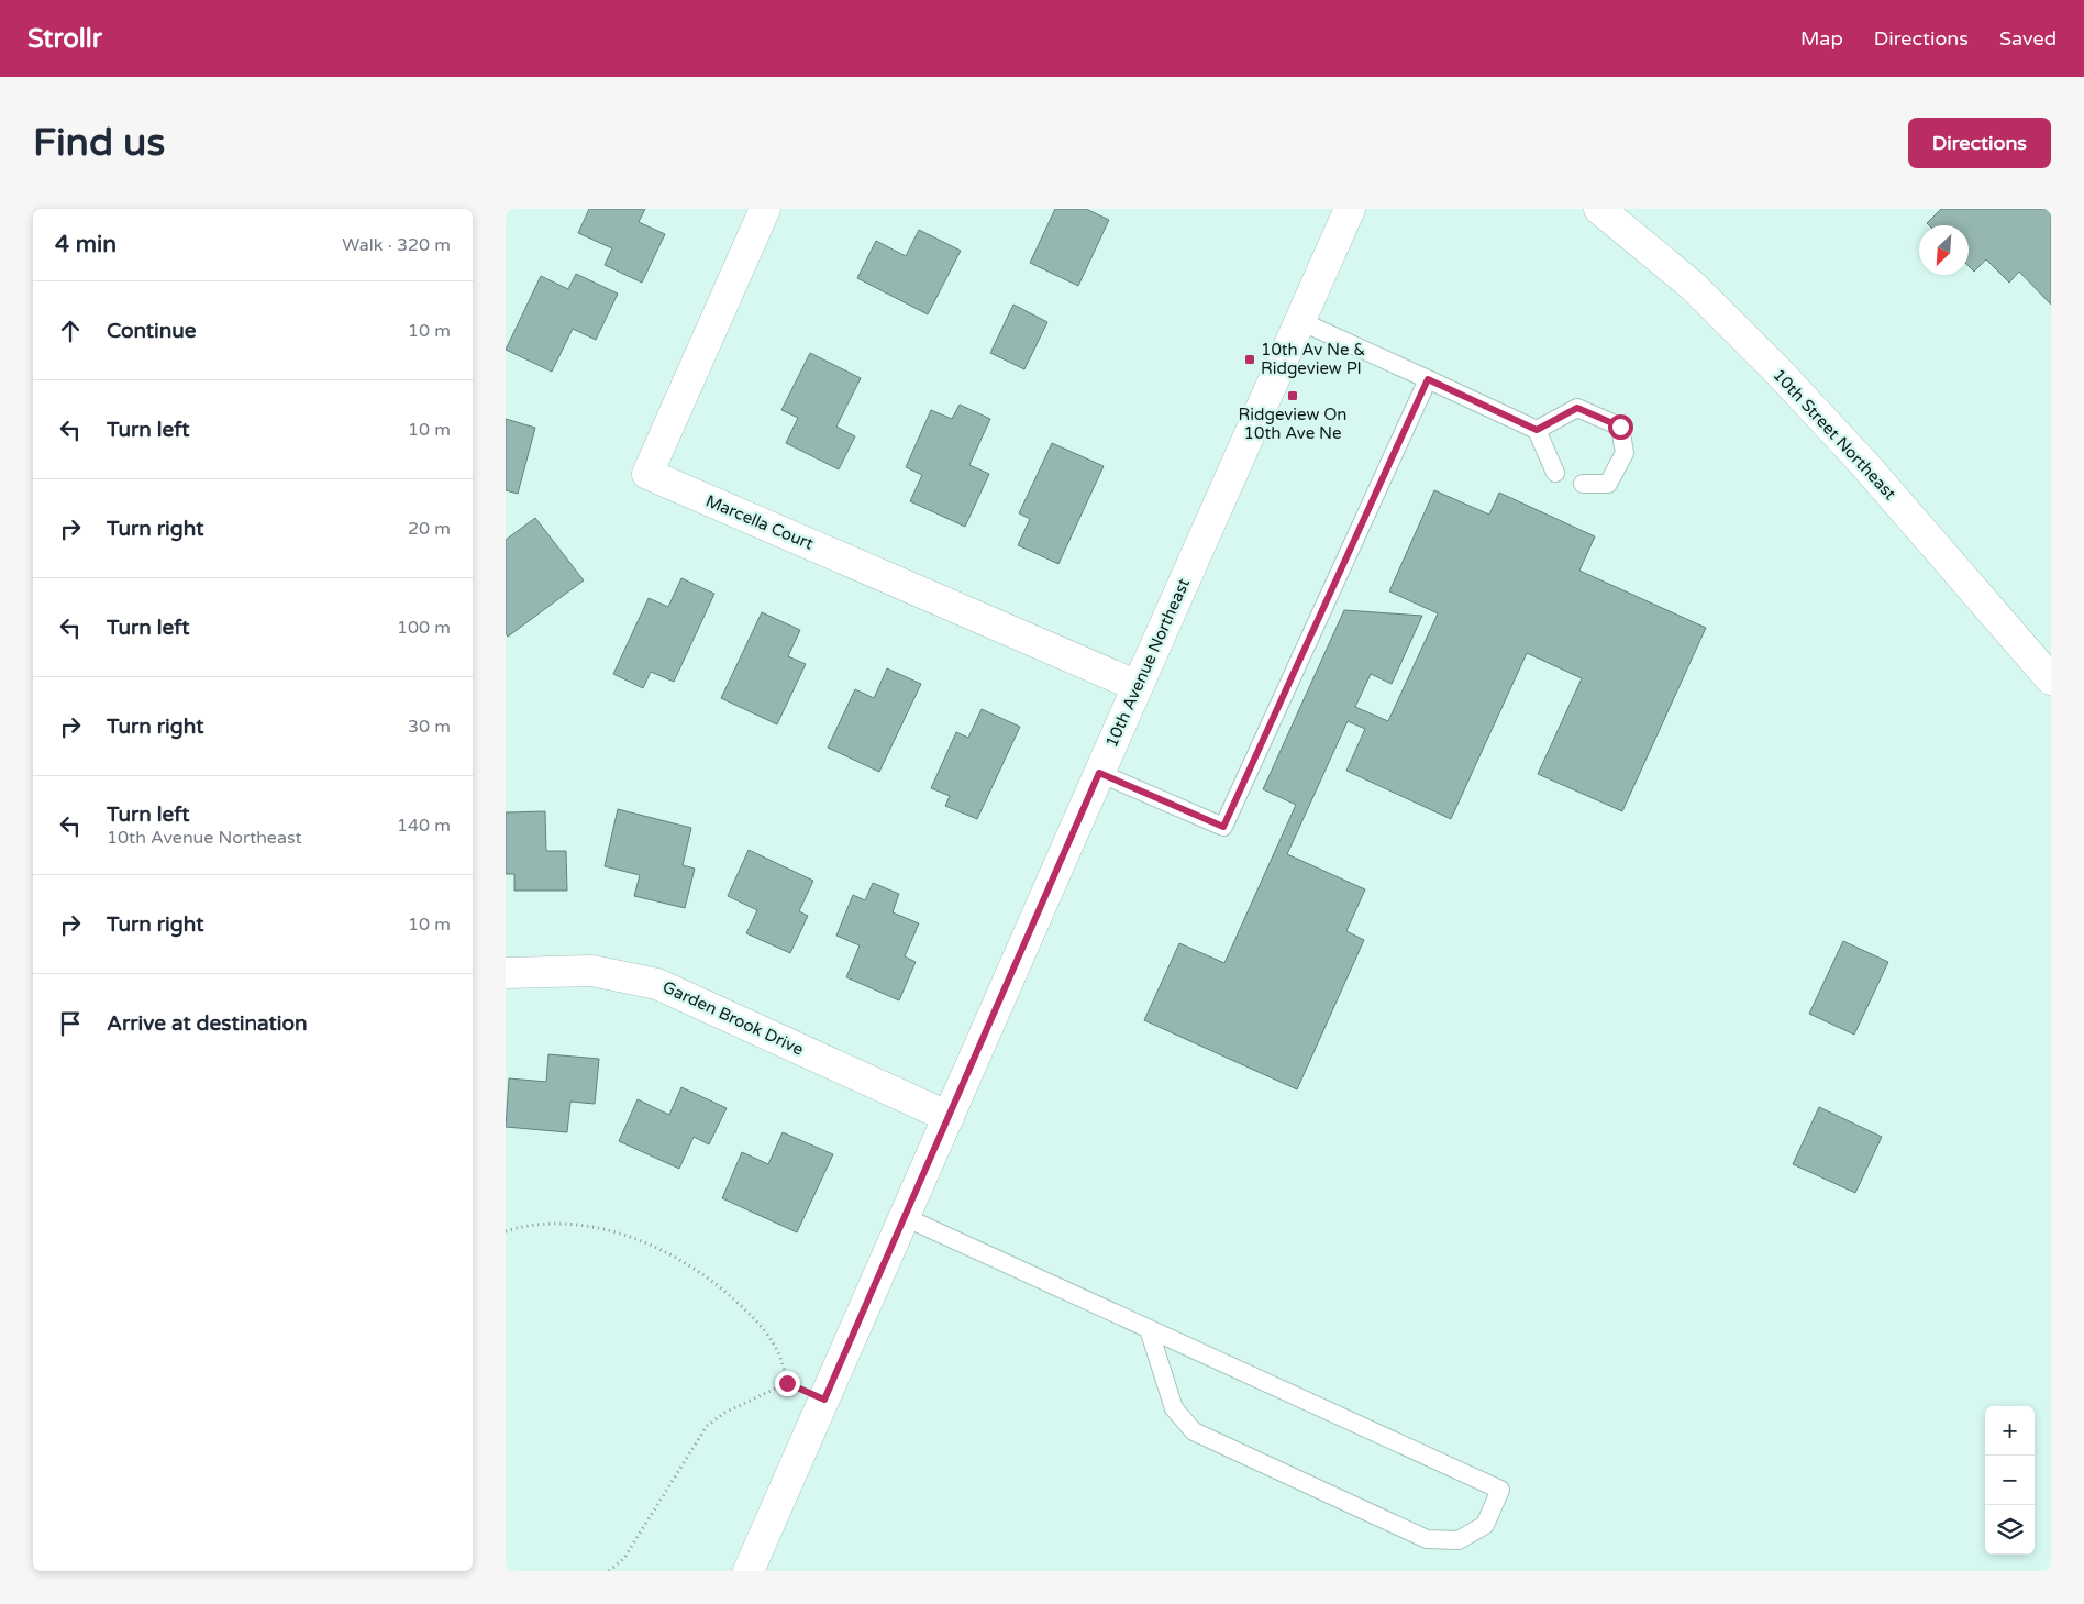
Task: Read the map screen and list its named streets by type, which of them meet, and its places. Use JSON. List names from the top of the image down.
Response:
{
  "streets": {
    "street": [
      "10th Street Northeast",
      "Marcella Court",
      "10th Avenue Northeast",
      "Garden Brook Drive"
    ]
  },
  "crossings": [
    ["Marcella Court", "10th Avenue Northeast"],
    ["10th Avenue Northeast", "Garden Brook Drive"]
  ],
  "places": {
    "transit": ["10th Av Ne & Ridgeview Pl", "Ridgeview On 10th Ave Ne"]
  },
  "north": "bottom left",
  "page": {
    "header": "Strollr",
    "nav": ["Map", "Directions", "Saved"],
    "buttons": "Directions",
    "title": "Find us",
    "heading": ["4 min", "Walk · 320 m"],
    "list": [
      ["Continue", "10 m"],
      ["Turn left", "10 m"],
      ["Turn right", "20 m"],
      ["Turn left", "100 m"],
      ["Turn right", "30 m"],
      ["Turn left", "10th Avenue Northeast", "140 m"],
      ["Turn right", "10 m"],
      "Arrive at destination"
    ],
    "map_buttons": ["+", "−"]
  }
}
